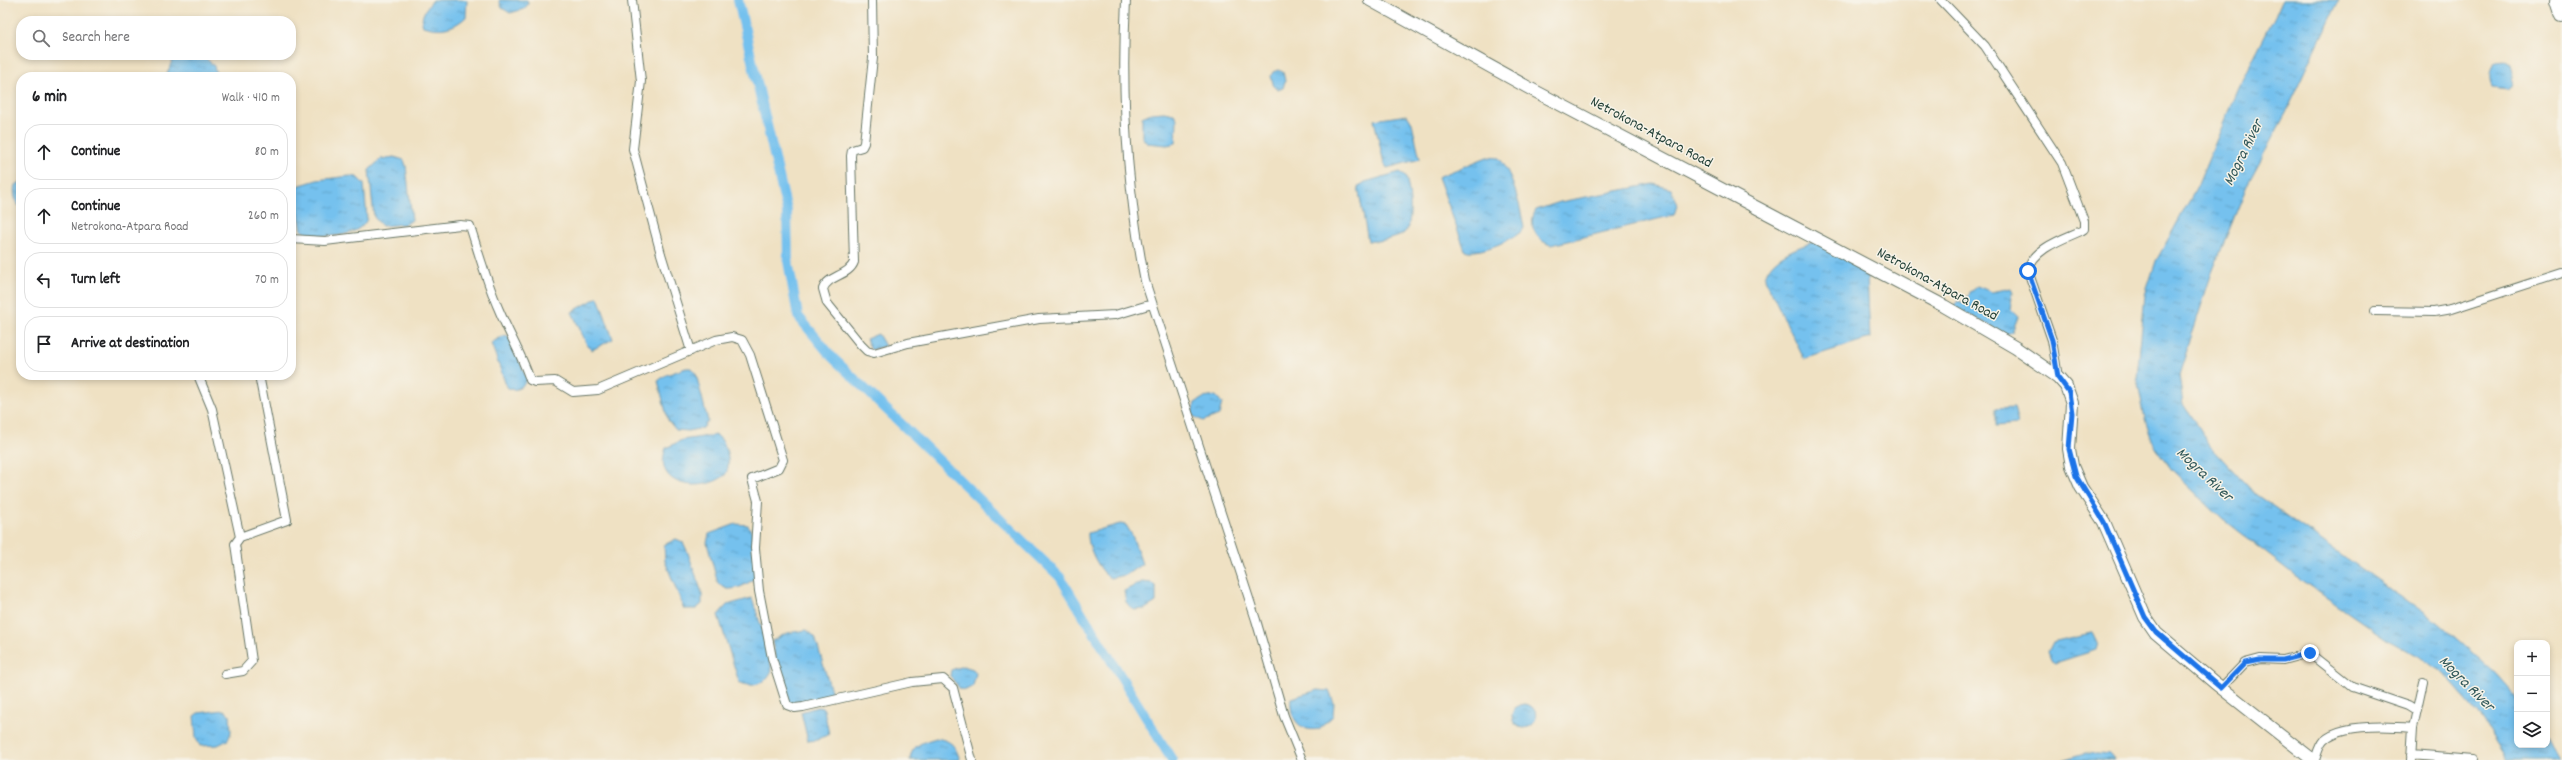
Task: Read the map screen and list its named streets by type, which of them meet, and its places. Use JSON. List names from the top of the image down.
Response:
{
  "streets": {
    "street": ["Netrokona-Atpara Road"]
  },
  "water": ["Mogra River"],
  "page": {
    "search": "Search here",
    "heading": ["6 min", "Walk · 410 m"],
    "list": [
      ["Continue", "80 m"],
      ["Continue", "Netrokona-Atpara Road", "260 m"],
      ["Turn left", "70 m"],
      "Arrive at destination"
    ],
    "map_buttons": ["+", "−"]
  }
}
